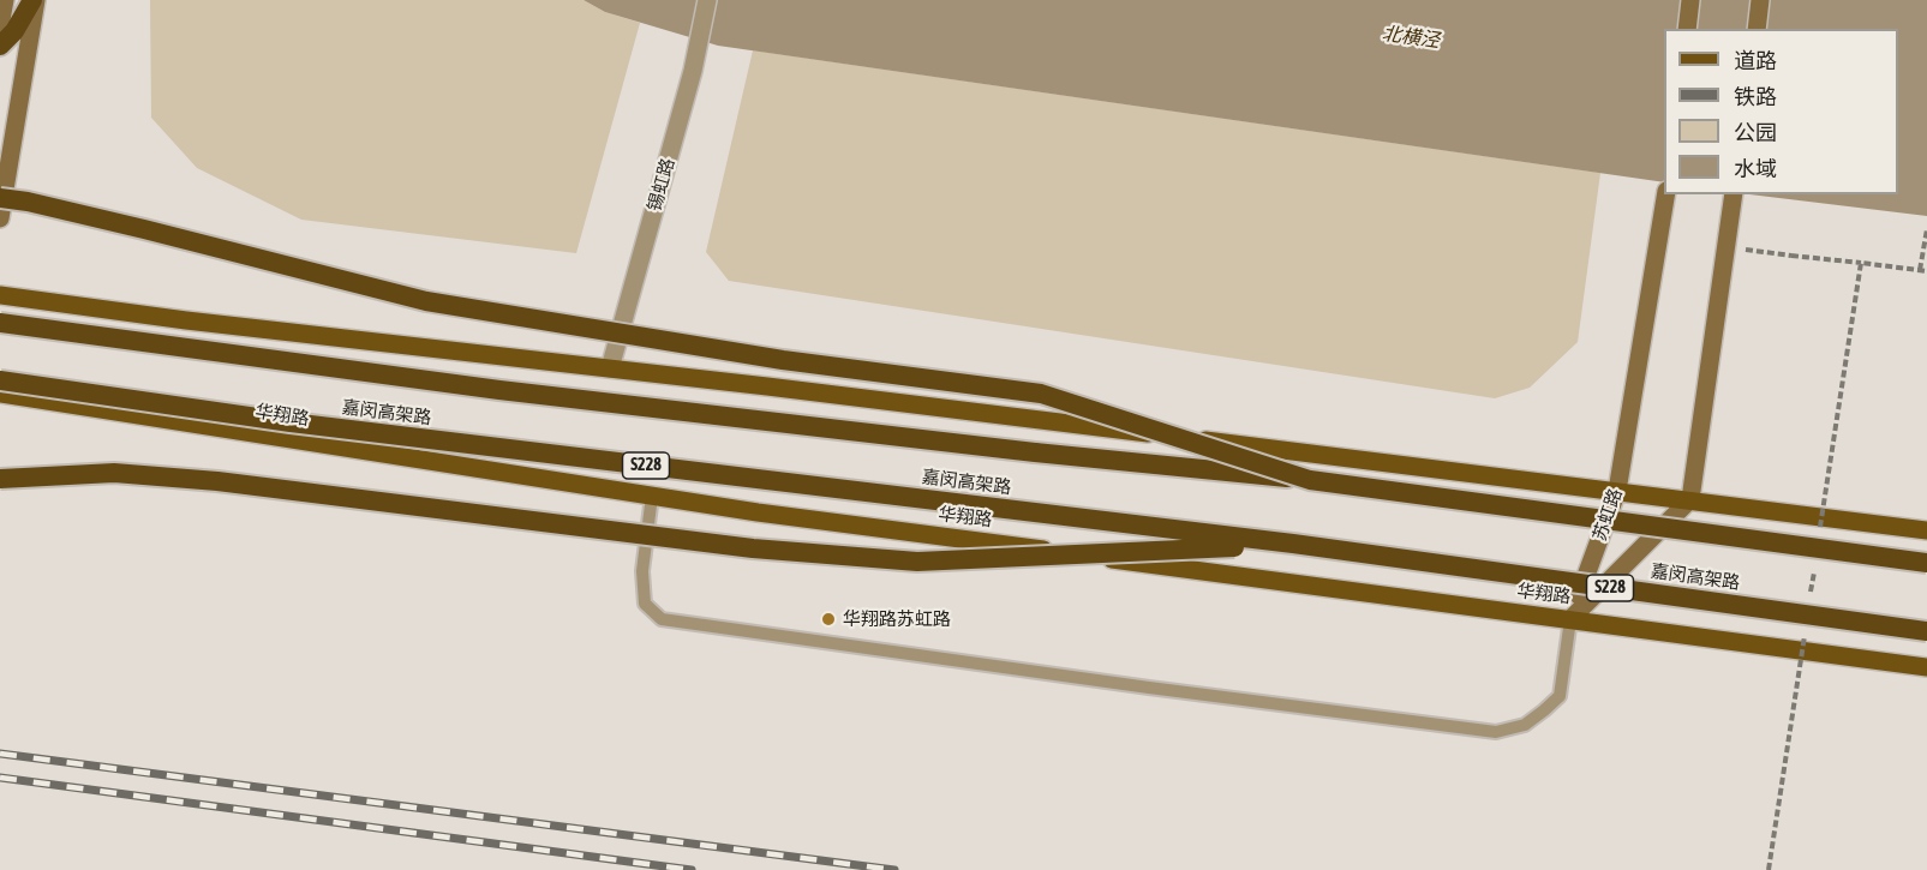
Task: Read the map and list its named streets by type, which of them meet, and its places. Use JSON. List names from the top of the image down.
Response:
{
  "streets": {
    "highway": ["嘉闵高架路", "S228"],
    "main road": ["华翔路", "苏虹路"],
    "street": ["锡虹路"]
  },
  "crossings": [
    ["华翔路", "苏虹路"]
  ],
  "water": ["北横泾"],
  "places": ["华翔路苏虹路"],
  "legend": [
    "道路",
    "铁路",
    "公园",
    "水域"
  ]
}
